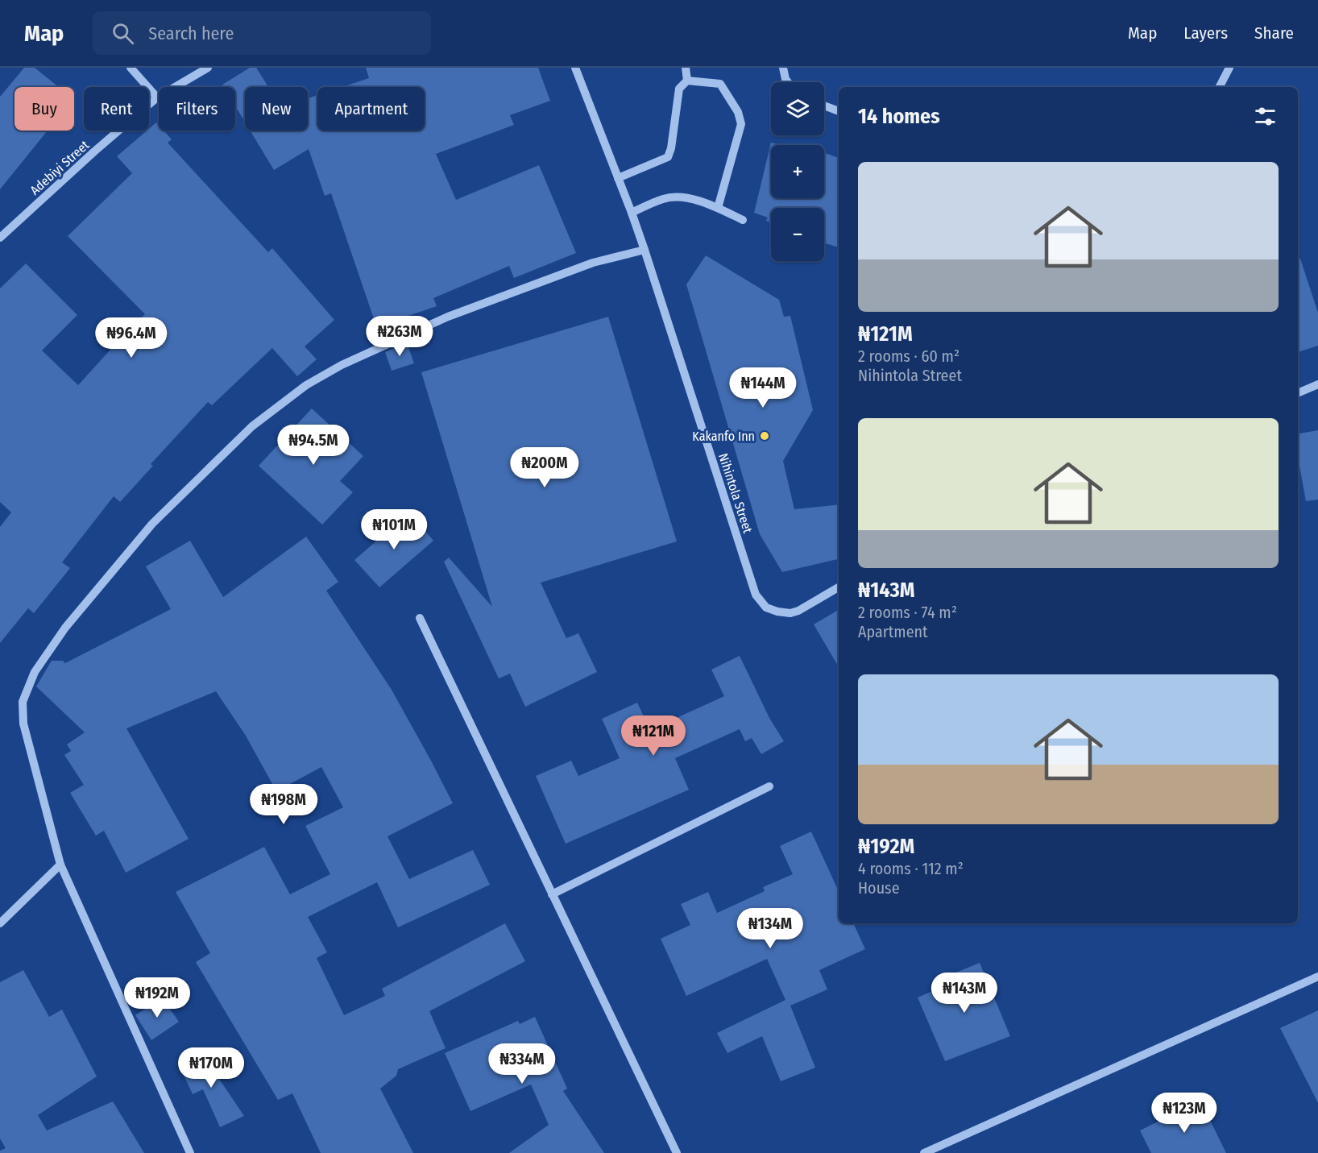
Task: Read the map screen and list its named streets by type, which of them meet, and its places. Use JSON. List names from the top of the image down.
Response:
{
  "streets": {
    "street": ["Adebiyi Street", "Nihintola Street"]
  },
  "places": ["Kakanfo Inn"],
  "page": {
    "header": "Map",
    "search": "Search here",
    "nav": ["Map", "Layers", "Share"],
    "map_buttons": ["+", "−"],
    "chip": [
      "Buy",
      "Rent",
      "Filters",
      "New",
      "Apartment"
    ],
    "heading": "14 homes",
    "list": [
      {
        "name": "₦121M",
        "note": "2 rooms · 60 m² · Nihintola Street"
      },
      {
        "name": "₦143M",
        "note": "2 rooms · 74 m² · Apartment"
      },
      {
        "name": "₦192M",
        "note": "4 rooms · 112 m² · House"
      }
    ],
    "price": [
      "₦263M",
      "₦96.4M",
      "₦144M",
      "₦94.5M",
      "₦200M",
      "₦101M",
      "₦121M",
      "₦198M",
      "₦134M",
      "₦143M",
      "₦192M",
      "₦334M",
      "₦170M",
      "₦123M"
    ]
  }
}
